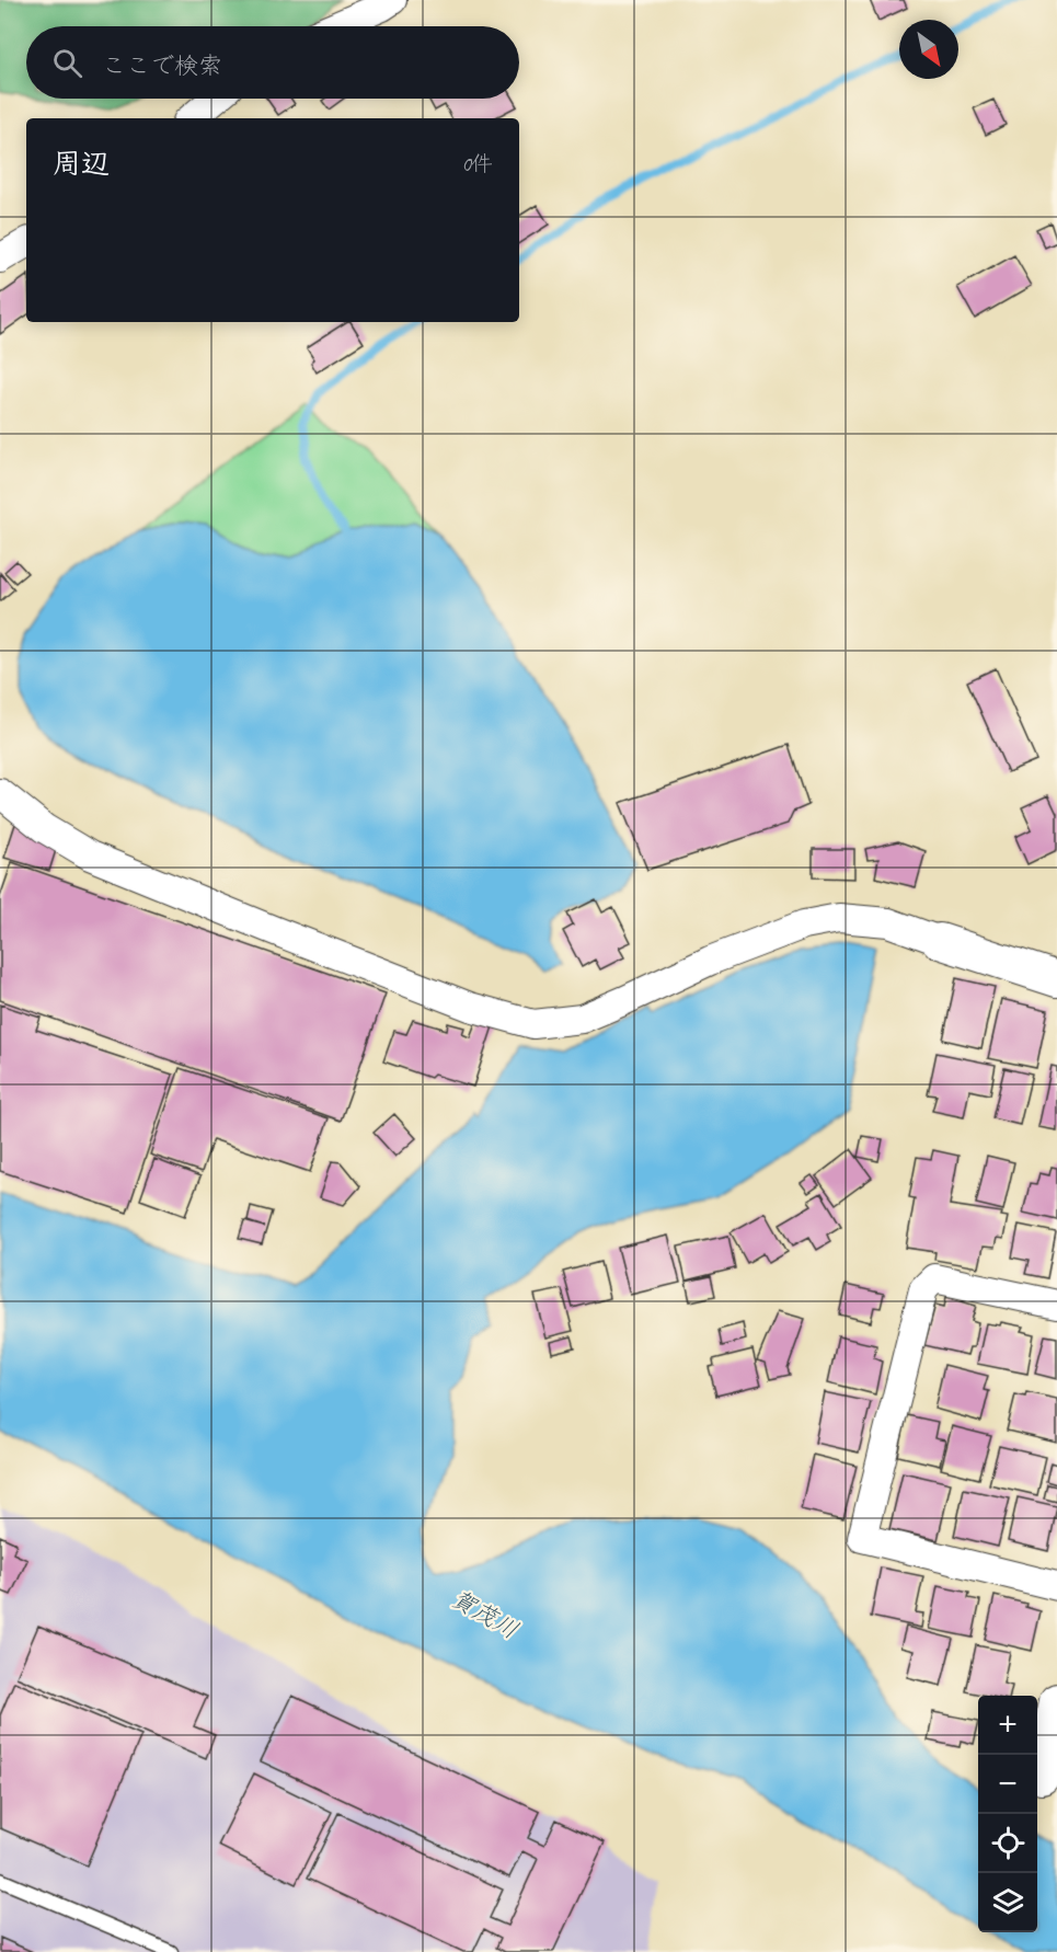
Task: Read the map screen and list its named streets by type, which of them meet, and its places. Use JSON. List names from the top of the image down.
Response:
{
  "water": ["賀茂川"],
  "north": "bottom right",
  "page": {
    "search": "ここで検索",
    "heading": ["周辺", "0件"],
    "map_buttons": ["+", "−"]
  }
}
